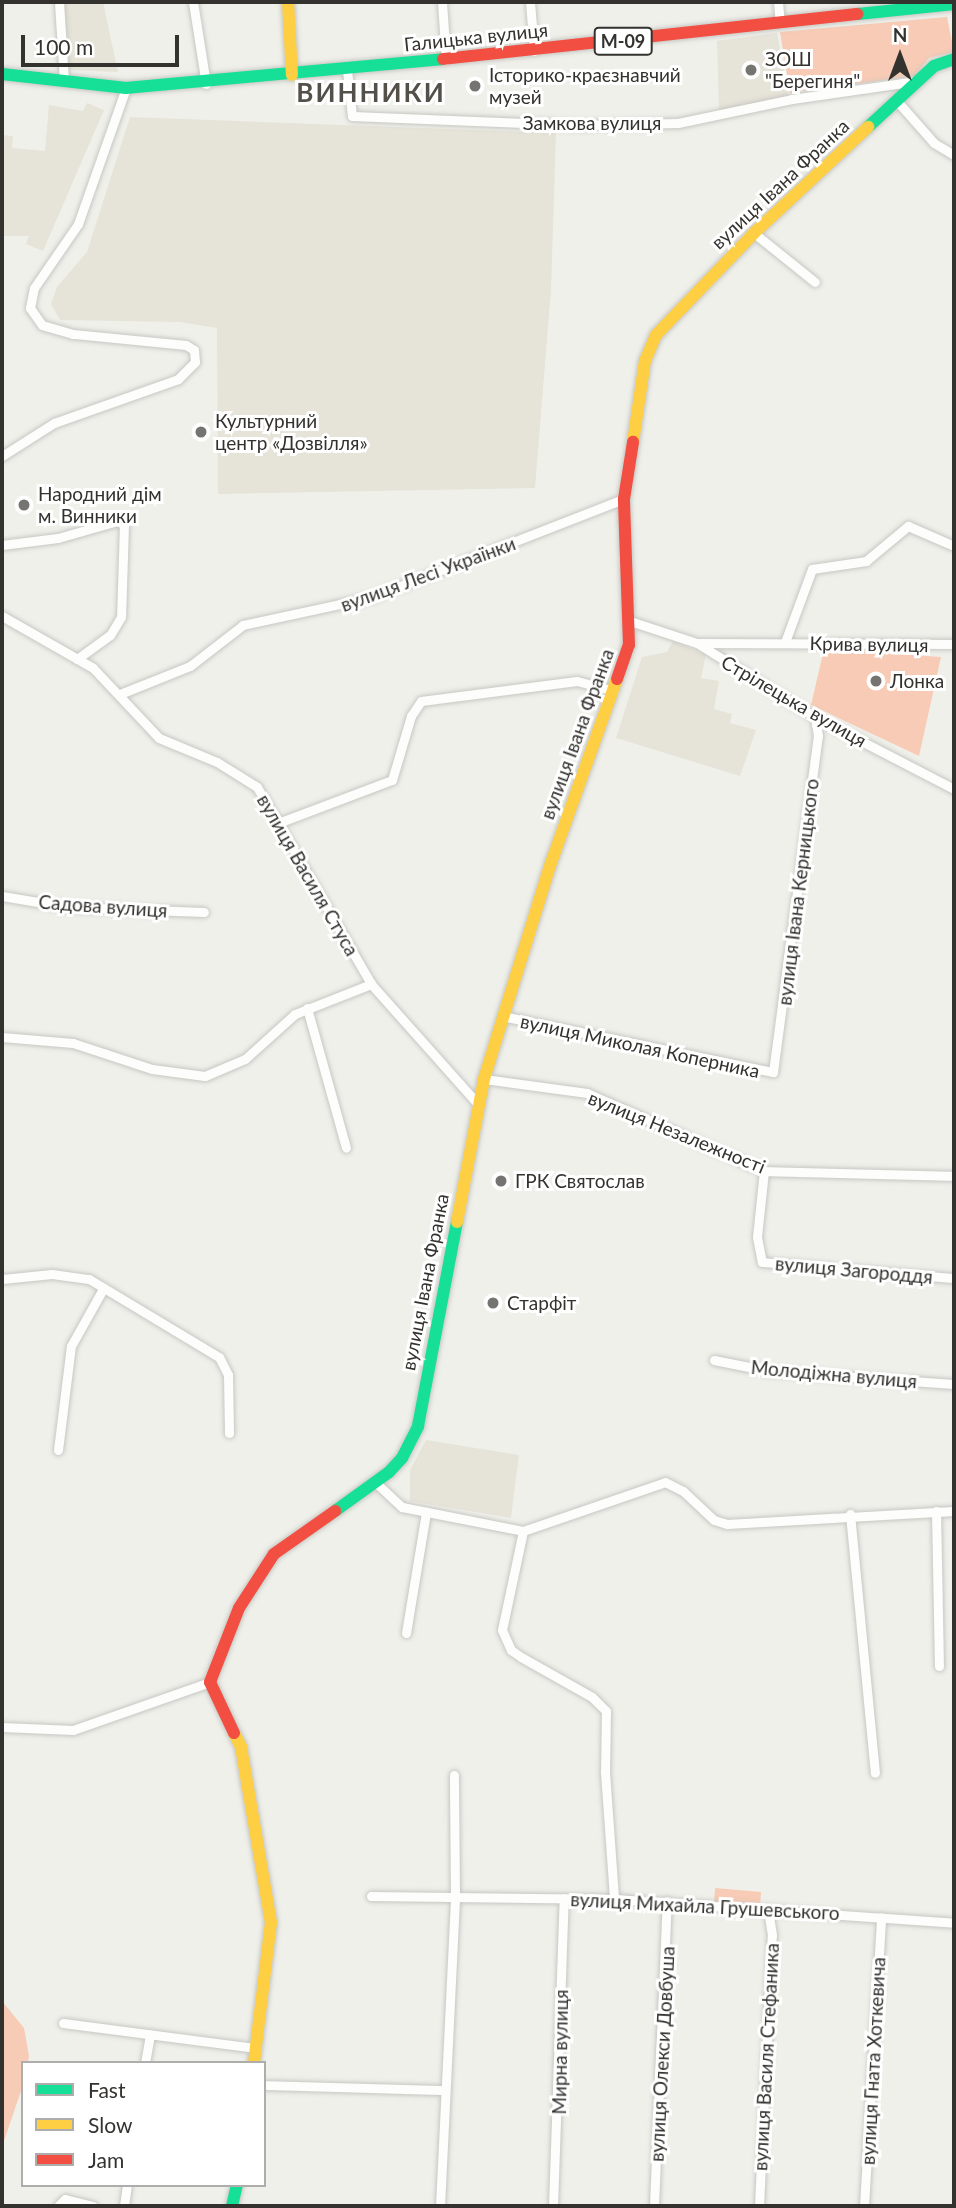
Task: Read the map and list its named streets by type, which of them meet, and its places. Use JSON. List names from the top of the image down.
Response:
{
  "streets": {
    "street": [
      "Галицька вулиця",
      "М-09",
      "Замкова вулиця",
      "вулиця Івана Франка",
      "вулиця Лесі Українки",
      "Крива вулиця",
      "Стрілецька вулиця",
      "вулиця Василя Стуса",
      "вулиця Івана Керницького",
      "Садова вулиця",
      "вулиця Миколая Коперника",
      "вулиця Незалежності",
      "вулиця Загороддя",
      "Молодіжна вулиця",
      "вулиця Михайла Грушевського",
      "Мирна вулиця",
      "вулиця Олекси Довбуша",
      "вулиця Василя Стефаника",
      "вулиця Гната Хоткевича"
    ]
  },
  "crossings": [
    ["Галицька вулиця", "Замкова вулиця"],
    ["Замкова вулиця", "вулиця Івана Франка"],
    ["вулиця Івана Франка", "вулиця Лесі Українки"],
    ["вулиця Івана Франка", "Стрілецька вулиця"],
    ["вулиця Івана Франка", "вулиця Василя Стуса"],
    ["вулиця Івана Франка", "вулиця Миколая Коперника"],
    ["вулиця Івана Франка", "вулиця Незалежності"],
    ["вулиця Лесі Українки", "вулиця Василя Стуса"],
    ["Крива вулиця", "Стрілецька вулиця"],
    ["Стрілецька вулиця", "вулиця Івана Керницького"],
    ["вулиця Івана Керницького", "вулиця Миколая Коперника"],
    ["вулиця Незалежності", "вулиця Загороддя"],
    ["вулиця Михайла Грушевського", "Мирна вулиця"],
    ["вулиця Михайла Грушевського", "вулиця Олекси Довбуша"],
    ["вулиця Михайла Грушевського", "вулиця Василя Стефаника"],
    ["вулиця Михайла Грушевського", "вулиця Гната Хоткевича"]
  ],
  "districts": ["ВИННИКИ"],
  "places": [
    "ЗОШ \"Берегиня\"",
    "Історико-краєзнавчий музей",
    "Культурний центр «Дозвілля»",
    "Народний дім м. Винники",
    "Лонка",
    "ГРК Святослав",
    "Старфіт"
  ],
  "legend": ["Fast", "Slow", "Jam"],
  "scale_bar": "100 m",
  "north": "top"
}
